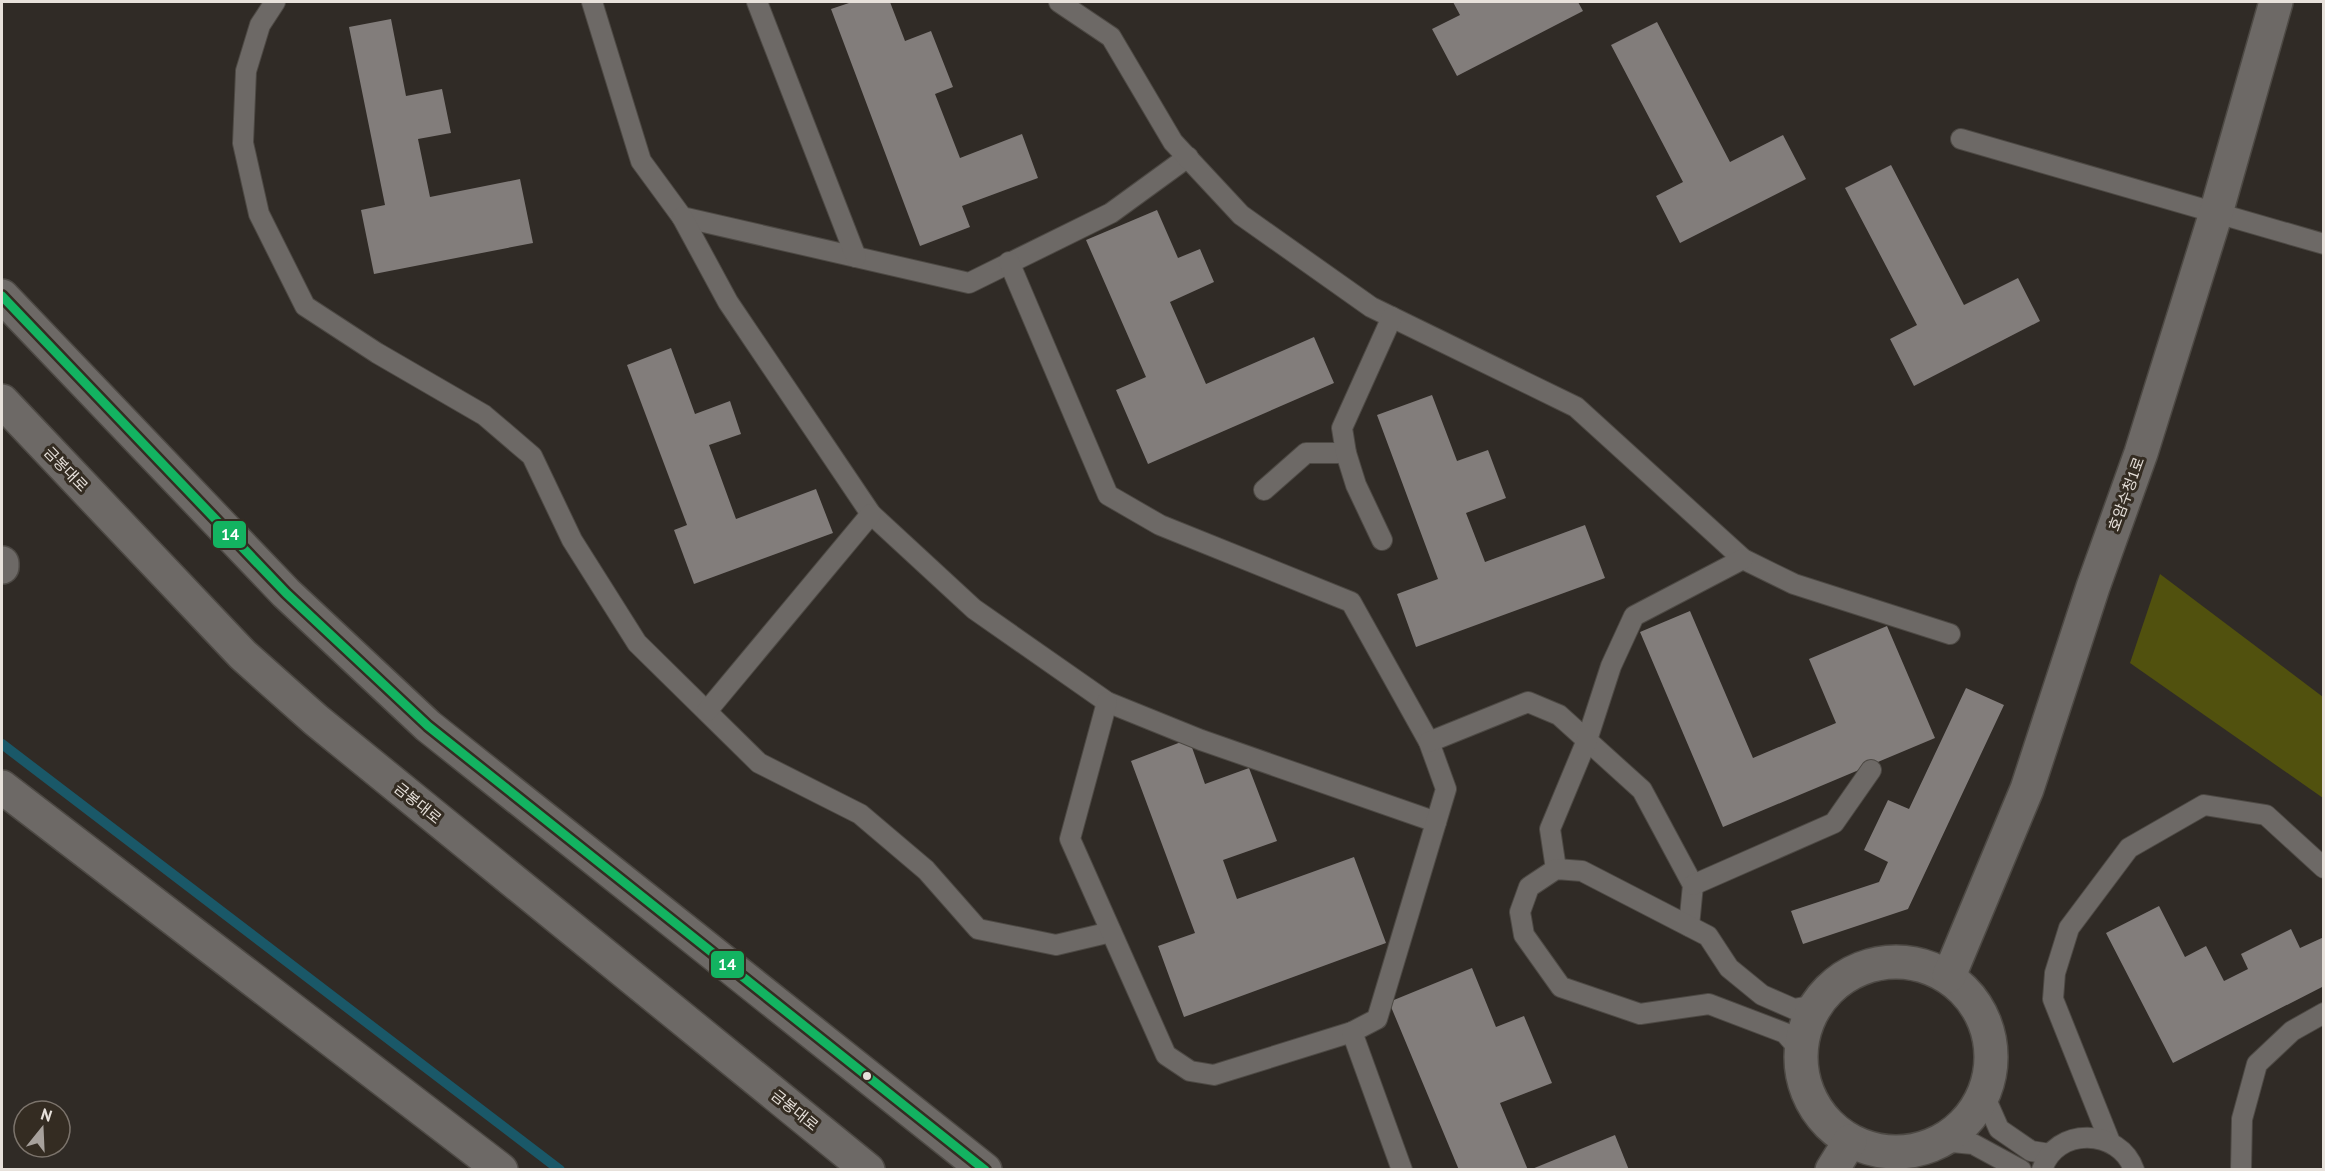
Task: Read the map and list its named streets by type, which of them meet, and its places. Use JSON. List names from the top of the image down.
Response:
{
  "streets": {
    "street": ["금봉대로", "호암수청1로"]
  },
  "lines": ["transit line 14"],
  "north": "top"
}
